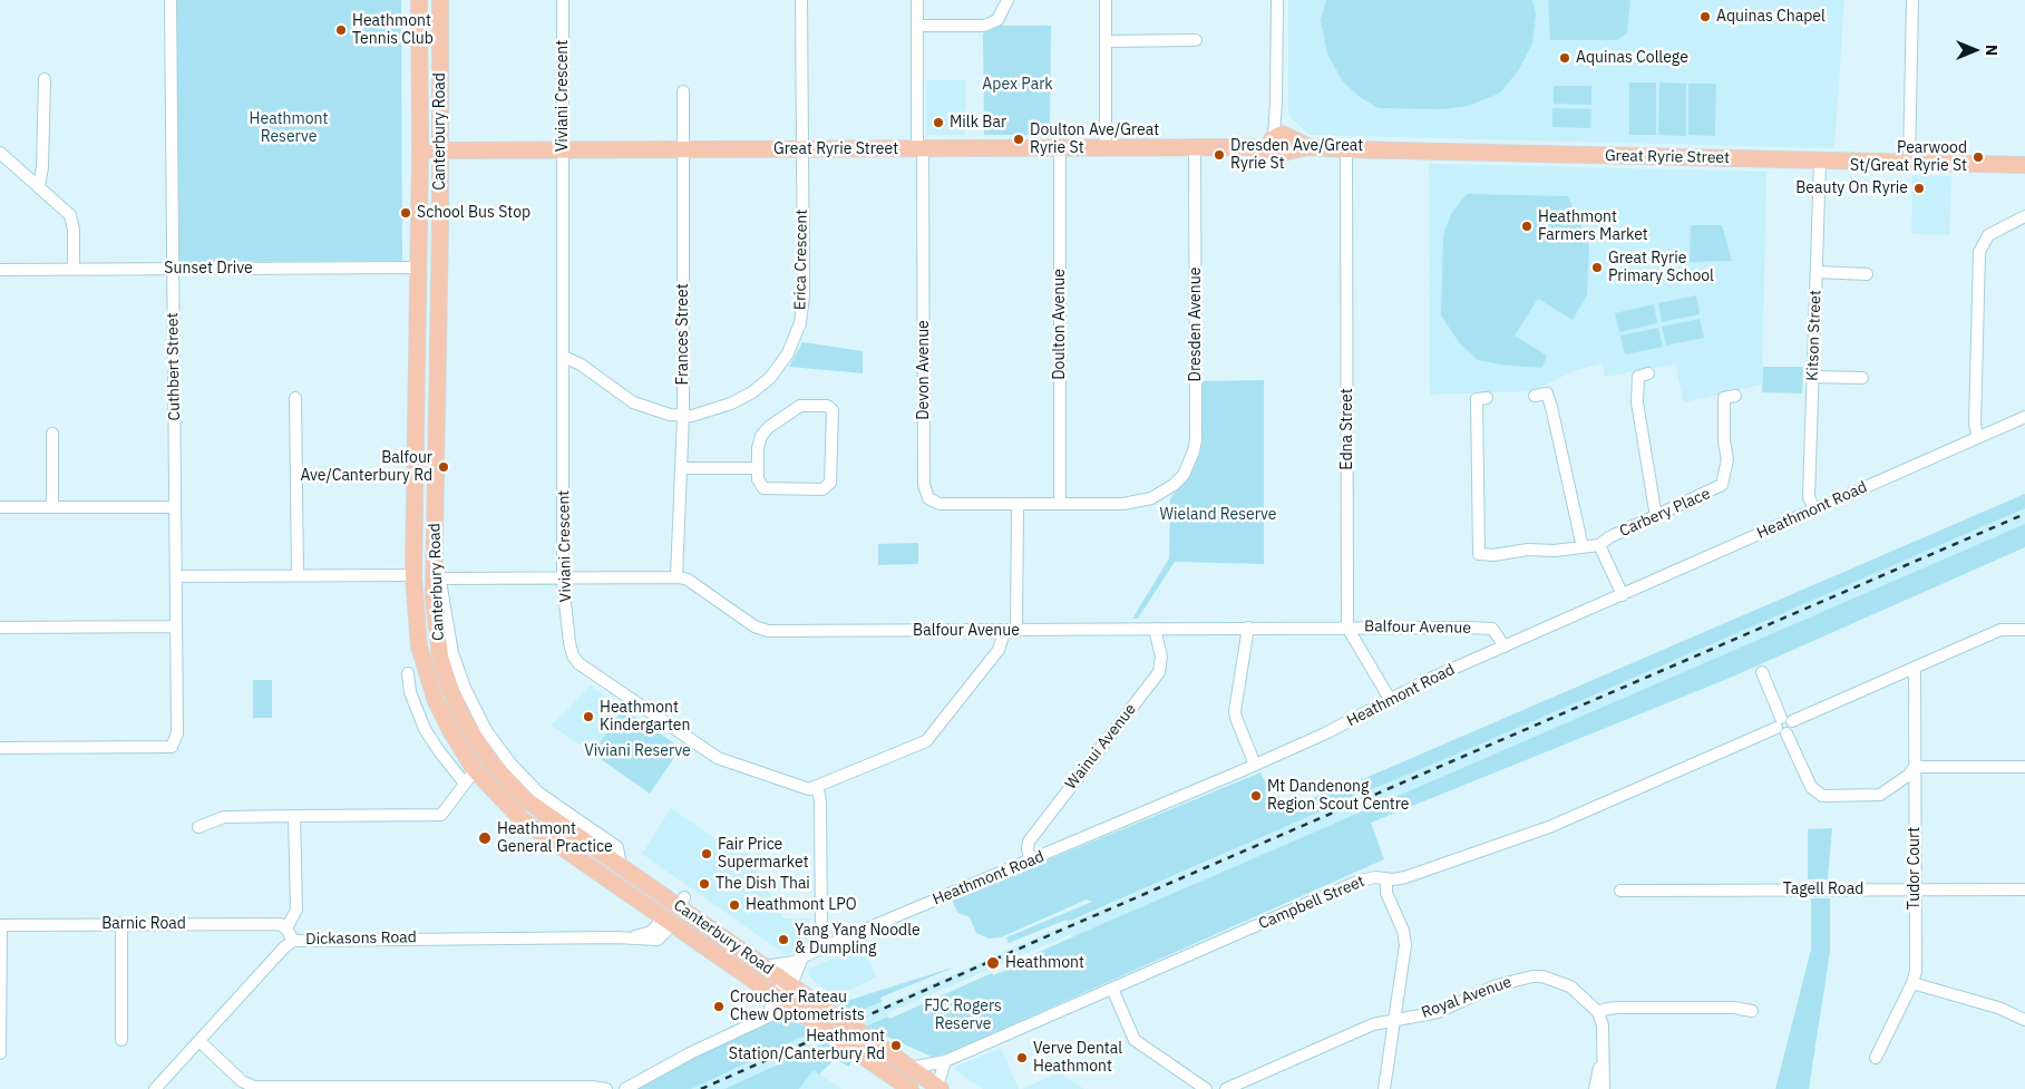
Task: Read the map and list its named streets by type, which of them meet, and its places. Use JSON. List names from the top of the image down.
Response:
{
  "streets": {
    "main road": ["Canterbury Road", "Great Ryrie Street"],
    "street": [
      "Viviani Crescent",
      "Erica Crescent",
      "Sunset Drive",
      "Doulton Avenue",
      "Dresden Avenue",
      "Frances Street",
      "Kitson Street",
      "Cuthbert Street",
      "Devon Avenue",
      "Edna Street",
      "Heathmont Road",
      "Carbery Place",
      "Balfour Avenue",
      "Wainui Avenue",
      "Tudor Court",
      "Tagell Road",
      "Campbell Street",
      "Barnic Road",
      "Dickasons Road",
      "Royal Avenue"
    ]
  },
  "crossings": [
    ["Viviani Crescent", "Great Ryrie Street"],
    ["Viviani Crescent", "Erica Crescent"],
    ["Viviani Crescent", "Balfour Avenue"],
    ["Canterbury Road", "Great Ryrie Street"],
    ["Canterbury Road", "Sunset Drive"],
    ["Canterbury Road", "Heathmont Road"],
    ["Canterbury Road", "Balfour Avenue"],
    ["Canterbury Road", "Campbell Street"],
    ["Canterbury Road", "Dickasons Road"],
    ["Great Ryrie Street", "Erica Crescent"],
    ["Great Ryrie Street", "Doulton Avenue"],
    ["Great Ryrie Street", "Dresden Avenue"],
    ["Great Ryrie Street", "Frances Street"],
    ["Great Ryrie Street", "Kitson Street"],
    ["Great Ryrie Street", "Devon Avenue"],
    ["Great Ryrie Street", "Edna Street"],
    ["Erica Crescent", "Frances Street"],
    ["Sunset Drive", "Cuthbert Street"],
    ["Doulton Avenue", "Dresden Avenue"],
    ["Frances Street", "Balfour Avenue"],
    ["Kitson Street", "Heathmont Road"],
    ["Edna Street", "Balfour Avenue"],
    ["Heathmont Road", "Balfour Avenue"],
    ["Heathmont Road", "Wainui Avenue"],
    ["Balfour Avenue", "Wainui Avenue"],
    ["Tudor Court", "Tagell Road"],
    ["Tudor Court", "Campbell Street"]
  ],
  "parks": [
    "Apex Park",
    "Heathmont Reserve",
    "Wieland Reserve",
    "Viviani Reserve",
    "FJC Rogers Reserve"
  ],
  "places": [
    "Aquinas Chapel",
    "Heathmont Tennis Club",
    "Aquinas College",
    "Milk Bar",
    "Doulton Ave/Great Ryrie St",
    "Dresden Ave/Great Ryrie St",
    "Pearwood St/Great Ryrie St",
    "Beauty On Ryrie",
    "School Bus Stop",
    "Heathmont Farmers Market",
    "Great Ryrie Primary School",
    "Balfour Ave/Canterbury Rd",
    "Heathmont Kindergarten",
    "Mt Dandenong Region Scout Centre",
    "Heathmont General Practice",
    "Fair Price Supermarket",
    "The Dish Thai",
    "Heathmont LPO",
    "Yang Yang Noodle & Dumpling",
    "Heathmont",
    "Croucher Rateau Chew Optometrists",
    "Heathmont Station/Canterbury Rd",
    "Verve Dental Heathmont"
  ],
  "north": "right"
}
